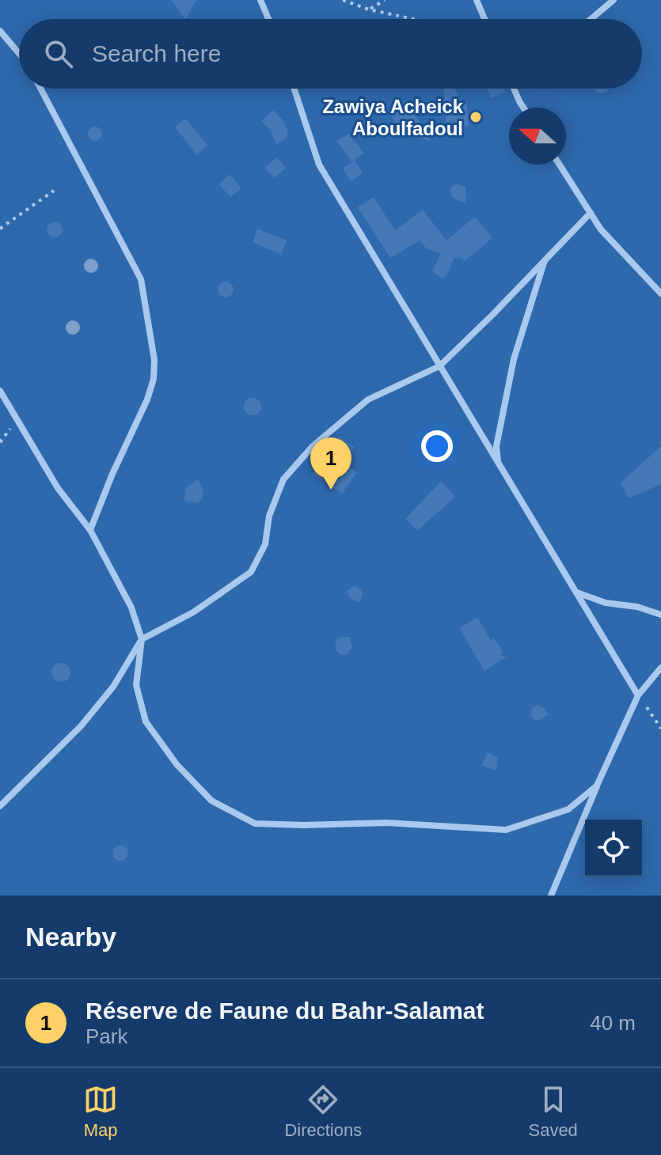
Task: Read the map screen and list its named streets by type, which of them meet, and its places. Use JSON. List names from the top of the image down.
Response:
{
  "places": ["Zawiya Acheick Aboulfadoul"],
  "north": "left",
  "page": {
    "search": "Search here",
    "pins": "1",
    "heading": "Nearby",
    "list": [
      {
        "mark": "1",
        "name": "Réserve de Faune du Bahr-Salamat",
        "note": "Park",
        "value": "40 m"
      }
    ],
    "nav": ["Map", "Directions", "Saved"]
  }
}
